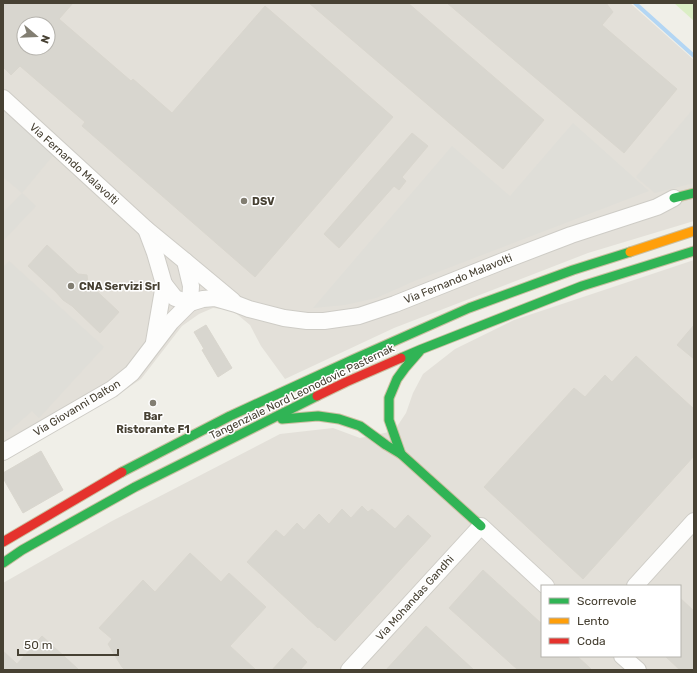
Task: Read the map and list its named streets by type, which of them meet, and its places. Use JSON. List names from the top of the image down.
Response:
{
  "streets": {
    "highway": ["Tangenziale Nord Leonodovic Pasternak"],
    "street": ["Via Fernando Malavolti", "Via Giovanni Dalton", "Via Mohandas Gandhi"]
  },
  "crossings": [
    ["Via Fernando Malavolti", "Via Giovanni Dalton"]
  ],
  "places": ["DSV", "CNA Servizi Srl", "Bar Ristorante F1"],
  "legend": ["Scorrevole", "Lento", "Coda"],
  "scale_bar": "50 m",
  "north": "right"
}
